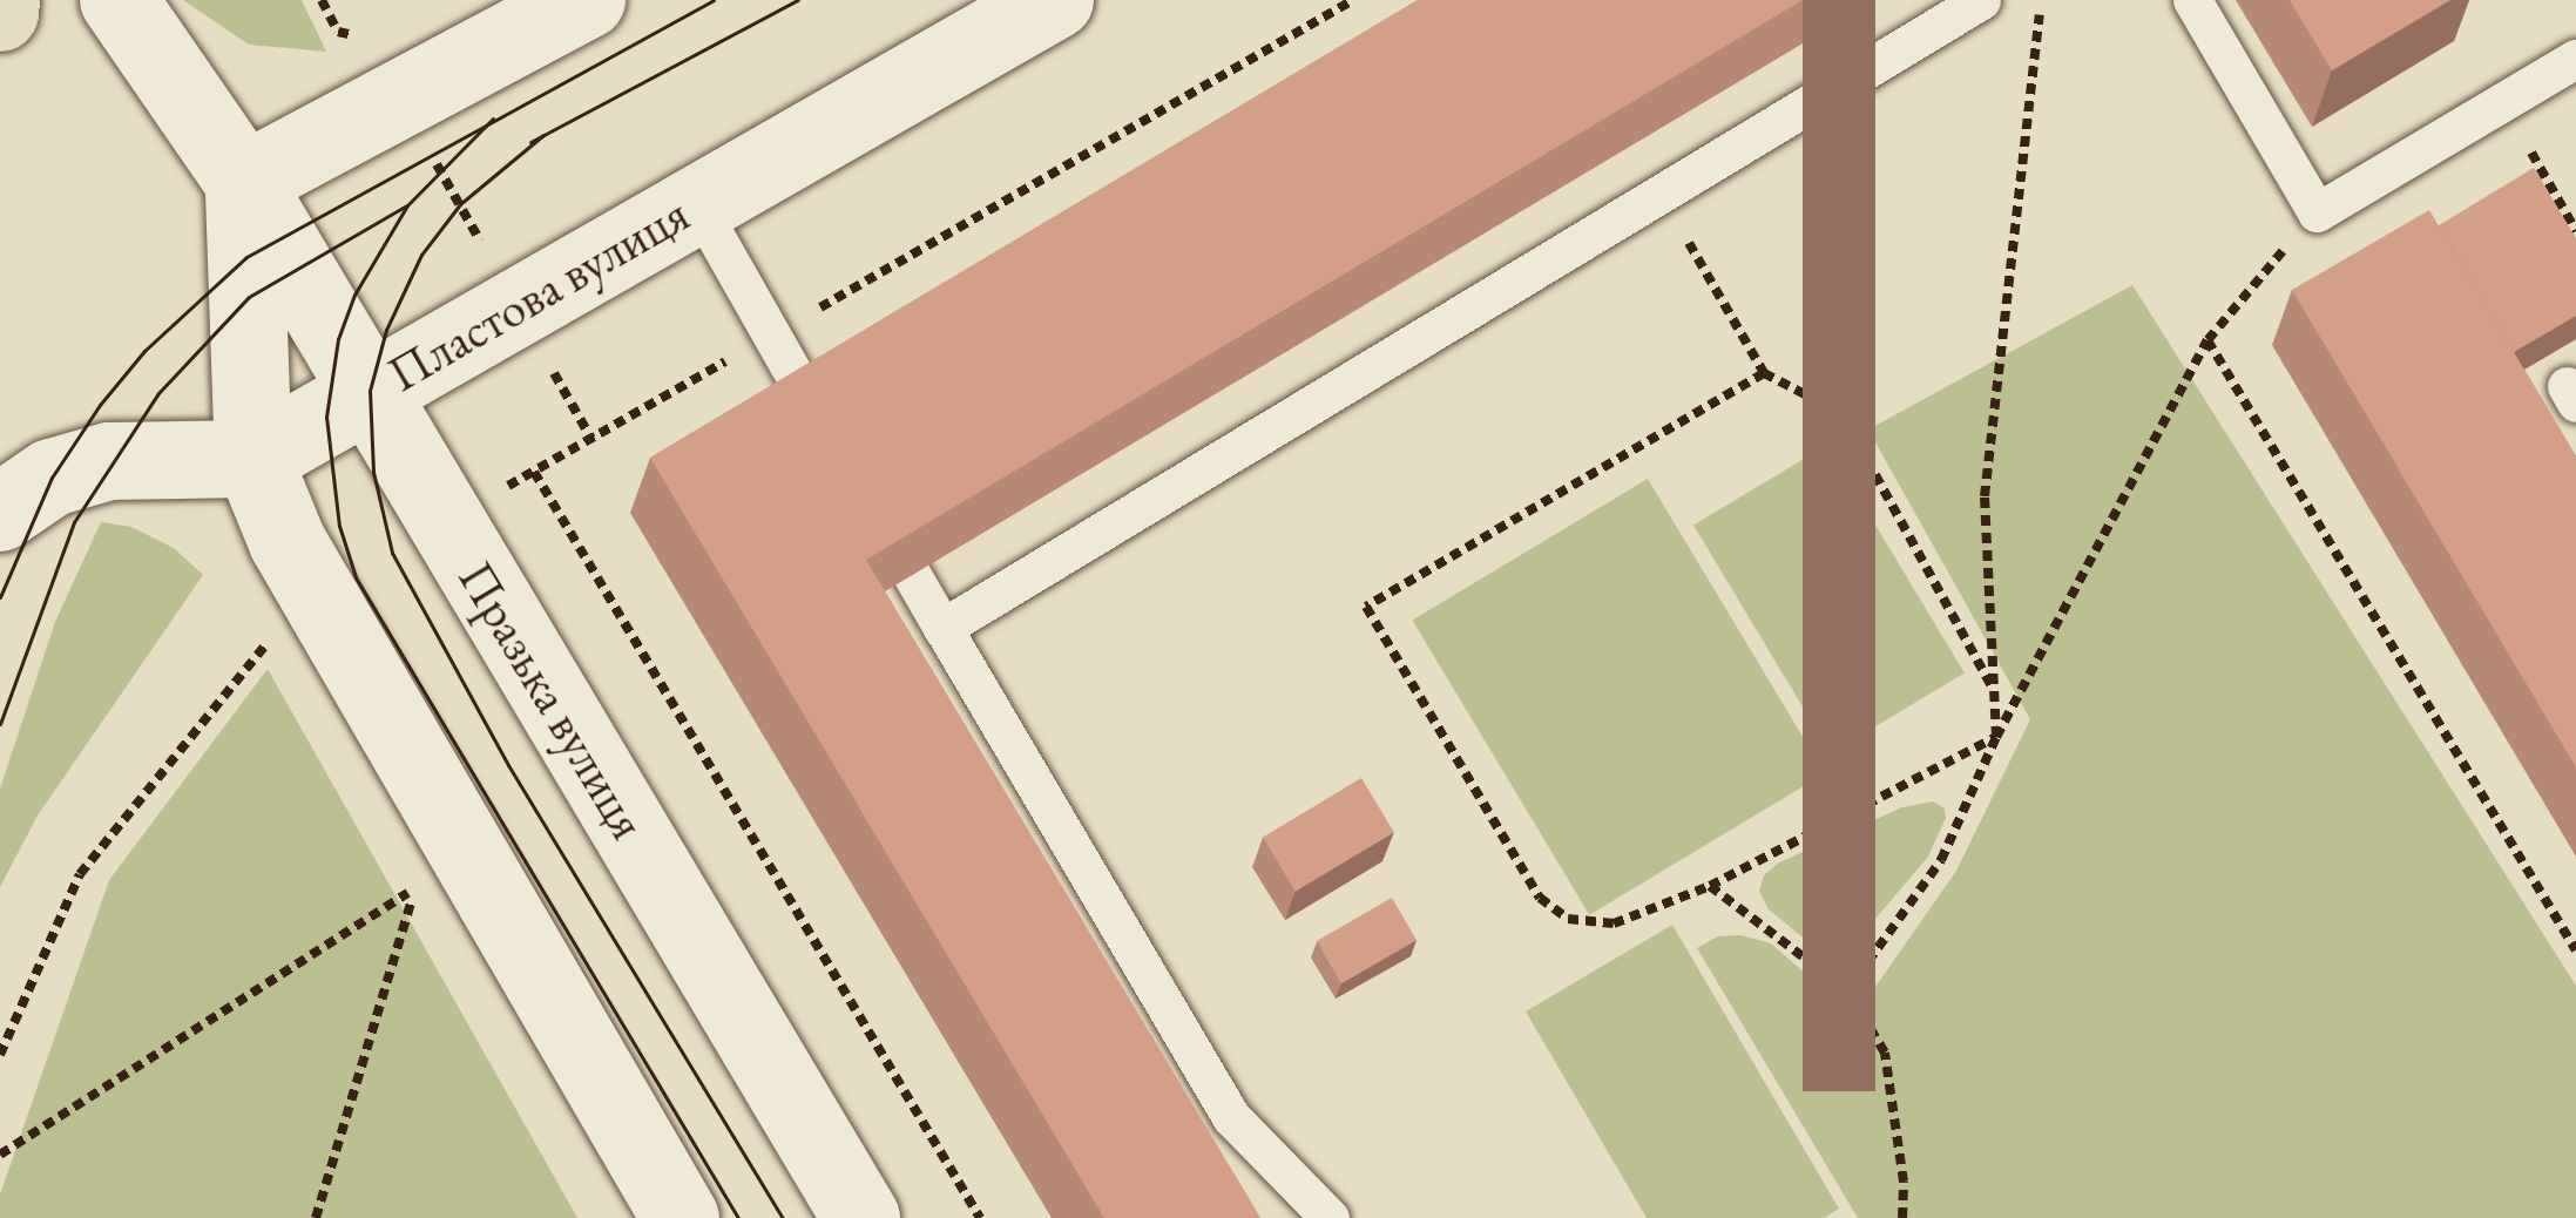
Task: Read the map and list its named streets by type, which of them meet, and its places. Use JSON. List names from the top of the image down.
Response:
{
  "streets": {
    "street": ["Пластова вулиця", "Празька вулиця"]
  },
  "crossings": [
    ["Пластова вулиця", "Празька вулиця"]
  ]
}
